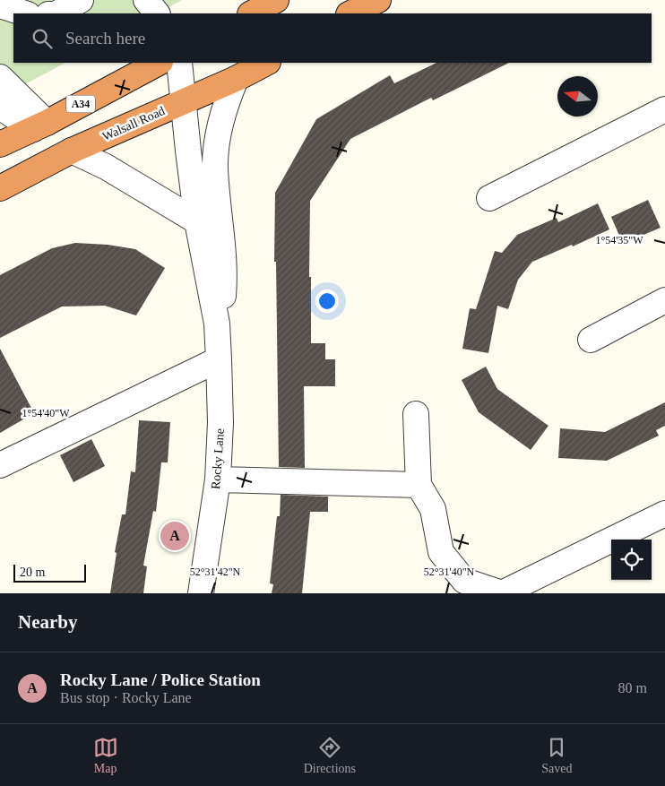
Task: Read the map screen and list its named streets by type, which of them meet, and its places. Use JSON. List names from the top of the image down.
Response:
{
  "streets": {
    "highway": ["A34", "Walsall Road"],
    "street": ["Rocky Lane"]
  },
  "crossings": [
    ["Walsall Road", "Rocky Lane"]
  ],
  "scale_bar": "20 m",
  "north": "left",
  "page": {
    "search": "Search here",
    "pins": "A",
    "scale": "20 m",
    "heading": "Nearby",
    "list": [
      {
        "mark": "A",
        "name": "Rocky Lane / Police Station",
        "note": "Bus stop · Rocky Lane",
        "value": "80 m"
      }
    ],
    "nav": ["Map", "Directions", "Saved"]
  },
  "coordinates": [
    "1°54'35\"W",
    "1°54'40\"W",
    "52°31'42\"N",
    "52°31'40\"N"
  ]
}
